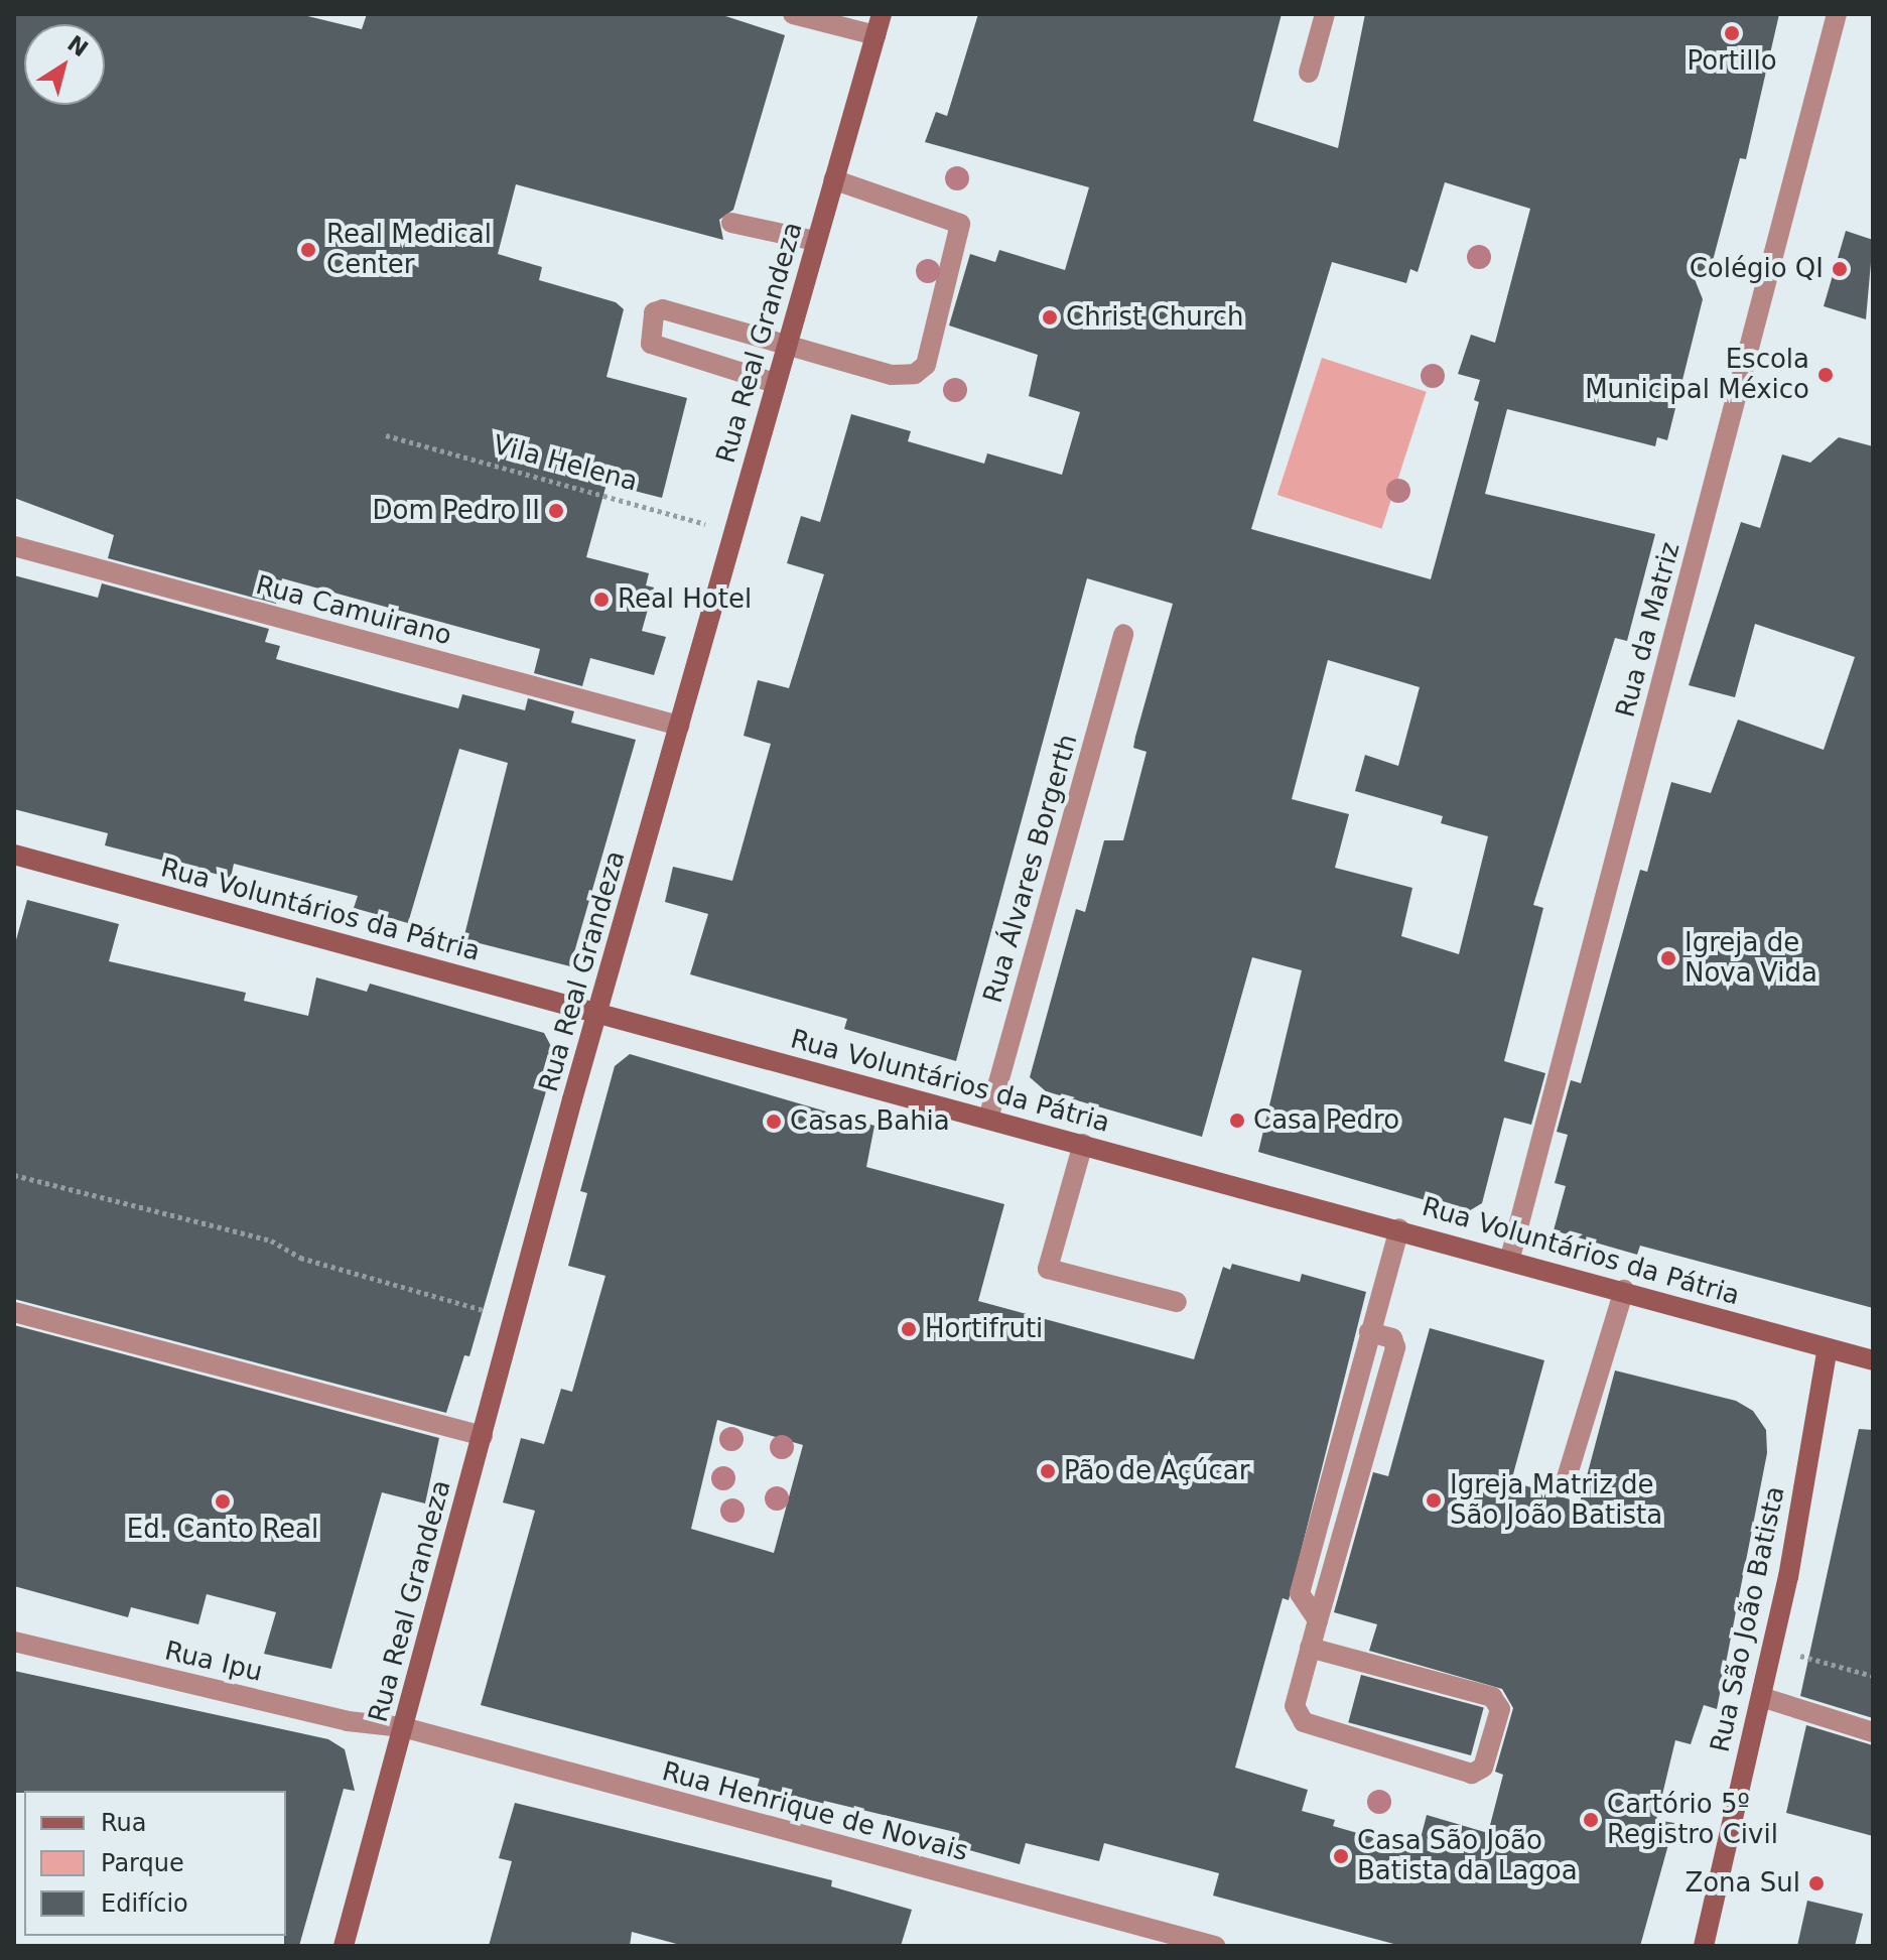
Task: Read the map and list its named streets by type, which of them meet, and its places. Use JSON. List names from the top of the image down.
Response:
{
  "streets": {
    "main road": ["Rua Real Grandeza", "Rua Voluntários da Pátria", "Rua São João Batista"],
    "street": [
      "Rua Camuirano",
      "Rua da Matriz",
      "Rua Álvares Borgerth",
      "Rua Ipu",
      "Rua Henrique de Novais"
    ],
    "path": ["Vila Helena"]
  },
  "crossings": [
    ["Rua Real Grandeza", "Vila Helena"],
    ["Rua Real Grandeza", "Rua Camuirano"],
    ["Rua Real Grandeza", "Rua Voluntários da Pátria"],
    ["Rua Real Grandeza", "Rua Ipu"],
    ["Rua Real Grandeza", "Rua Henrique de Novais"],
    ["Rua da Matriz", "Rua Voluntários da Pátria"],
    ["Rua Álvares Borgerth", "Rua Voluntários da Pátria"],
    ["Rua Voluntários da Pátria", "Rua São João Batista"],
    ["Rua Ipu", "Rua Henrique de Novais"]
  ],
  "places": [
    "Portillo",
    "Real Medical Center",
    "Colégio QI",
    "Christ Church",
    "Escola Municipal México",
    "Dom Pedro II",
    "Real Hotel",
    "Igreja de Nova Vida",
    "Casa Pedro",
    "Casas Bahia",
    "Hortifruti",
    "Pão de Açúcar",
    "Igreja Matriz de São João Batista",
    "Ed. Canto Real",
    "Cartório 5º Registro Civil",
    "Casa São João Batista da Lagoa",
    "Zona Sul"
  ],
  "legend": ["Rua", "Parque", "Edifício"],
  "north": "top right"
}
